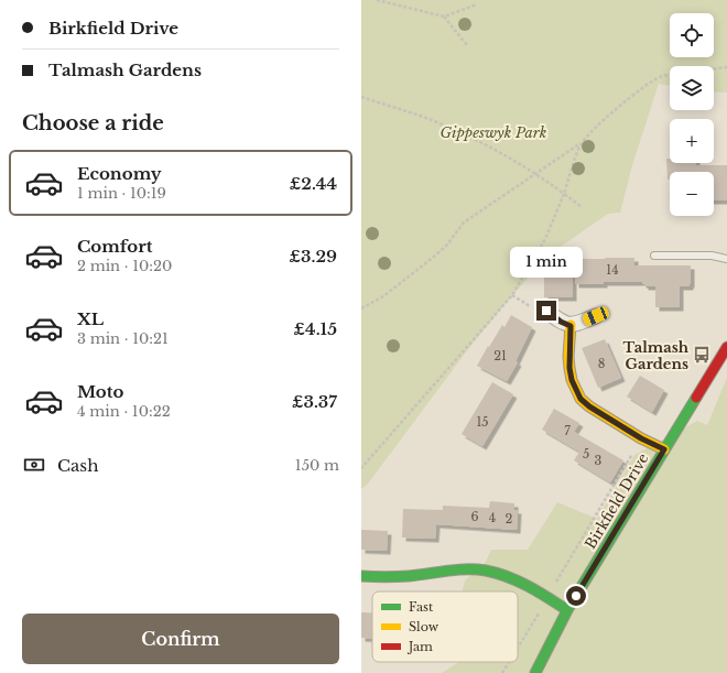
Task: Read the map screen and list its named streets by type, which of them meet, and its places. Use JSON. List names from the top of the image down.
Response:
{
  "streets": {
    "street": ["Birkfield Drive"]
  },
  "parks": ["Gippeswyk Park"],
  "places": {
    "bus stop": ["Talmash Gardens"]
  },
  "house_numbers": [
    "14",
    "21",
    "8",
    "15",
    "7",
    "5",
    "3",
    "6",
    "4",
    "2"
  ],
  "legend": ["Fast", "Slow", "Jam"],
  "page": {
    "banner": ["Birkfield Drive", "Talmash Gardens"],
    "map_buttons": ["+", "−"],
    "heading": "Choose a ride",
    "list": [
      {
        "name": "Economy",
        "note": "1 min · 10:19",
        "value": "£2.44"
      },
      {
        "name": "Comfort",
        "note": "2 min · 10:20",
        "value": "£3.29"
      },
      {
        "name": "XL",
        "note": "3 min · 10:21",
        "value": "£4.15"
      },
      {
        "name": "Moto",
        "note": "4 min · 10:22",
        "value": "£3.37"
      }
    ],
    "bubble": "1 min",
    "pay": ["Cash", "150 m"],
    "buttons": "Confirm"
  }
}
